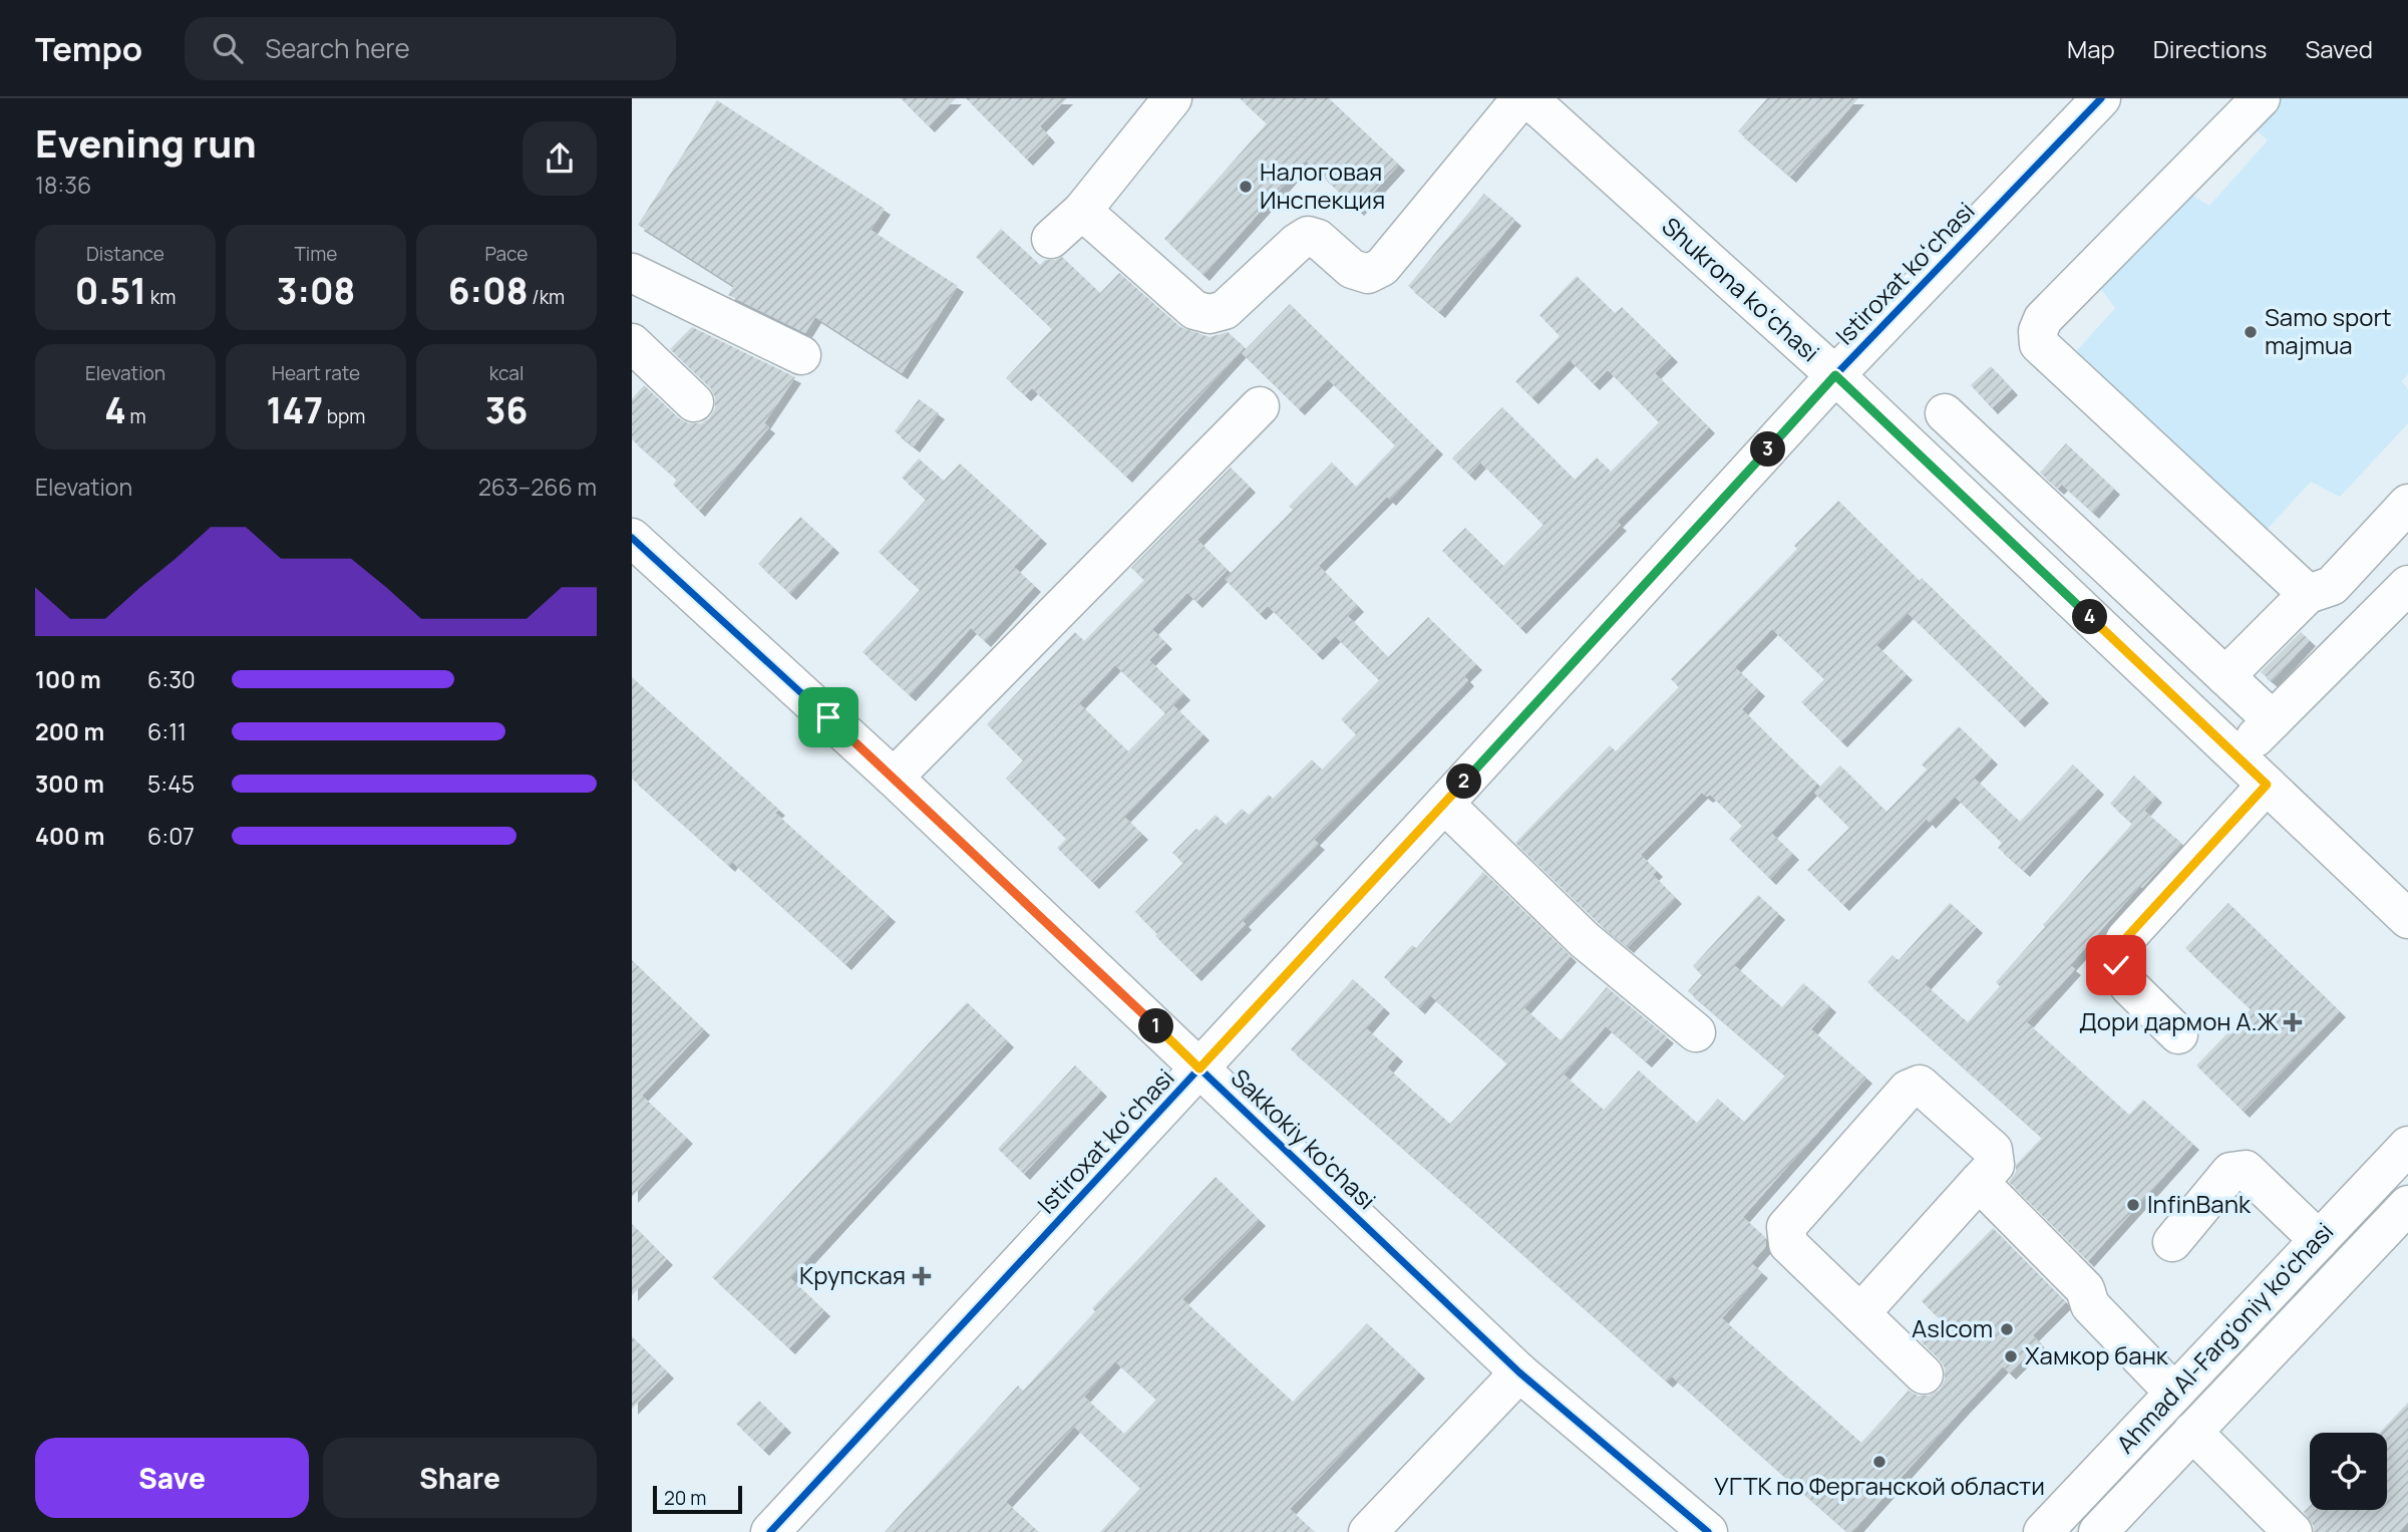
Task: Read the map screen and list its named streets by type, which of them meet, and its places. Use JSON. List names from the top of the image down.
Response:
{
  "streets": {
    "street": [
      "Istiroxat koʻchasi",
      "Shukrona koʻchasi",
      "Sakkokiy ko'chasi",
      "Ahmad Al-Farg'oniy ko'chasi"
    ]
  },
  "crossings": [
    ["Istiroxat koʻchasi", "Shukrona koʻchasi"],
    ["Istiroxat koʻchasi", "Sakkokiy ko'chasi"]
  ],
  "places": {
    "other": [
      "Налоговая Инспекция",
      "Samo sport majmua",
      "InfinBank",
      "Aslcom",
      "Хамкор банк",
      "УГТК по Ферганской области"
    ],
    "health": ["Дори дармон А.Ж", "Крупская"]
  },
  "scale_bar": "20 m",
  "page": {
    "header": "Tempo",
    "search": "Search here",
    "nav": ["Map", "Directions", "Saved"],
    "heading": ["Evening run", "18:36"],
    "stats": [
      ["Distance", "0.51 km"],
      ["Time", "3:08"],
      ["Pace", "6:08 /km"],
      ["Elevation", "4 m"],
      ["Heart rate", "147 bpm"],
      ["kcal", "36"]
    ],
    "pins": [
      "3",
      "4",
      "2",
      "1"
    ],
    "chart": ["Elevation", "263–266 m"],
    "list": [
      {
        "name": "100 m",
        "note": "6:30"
      },
      {
        "name": "200 m",
        "note": "6:11"
      },
      {
        "name": "300 m",
        "note": "5:45"
      },
      {
        "name": "400 m",
        "note": "6:07"
      }
    ],
    "buttons": ["Save", "Share"],
    "scale": "20 m"
  }
}
